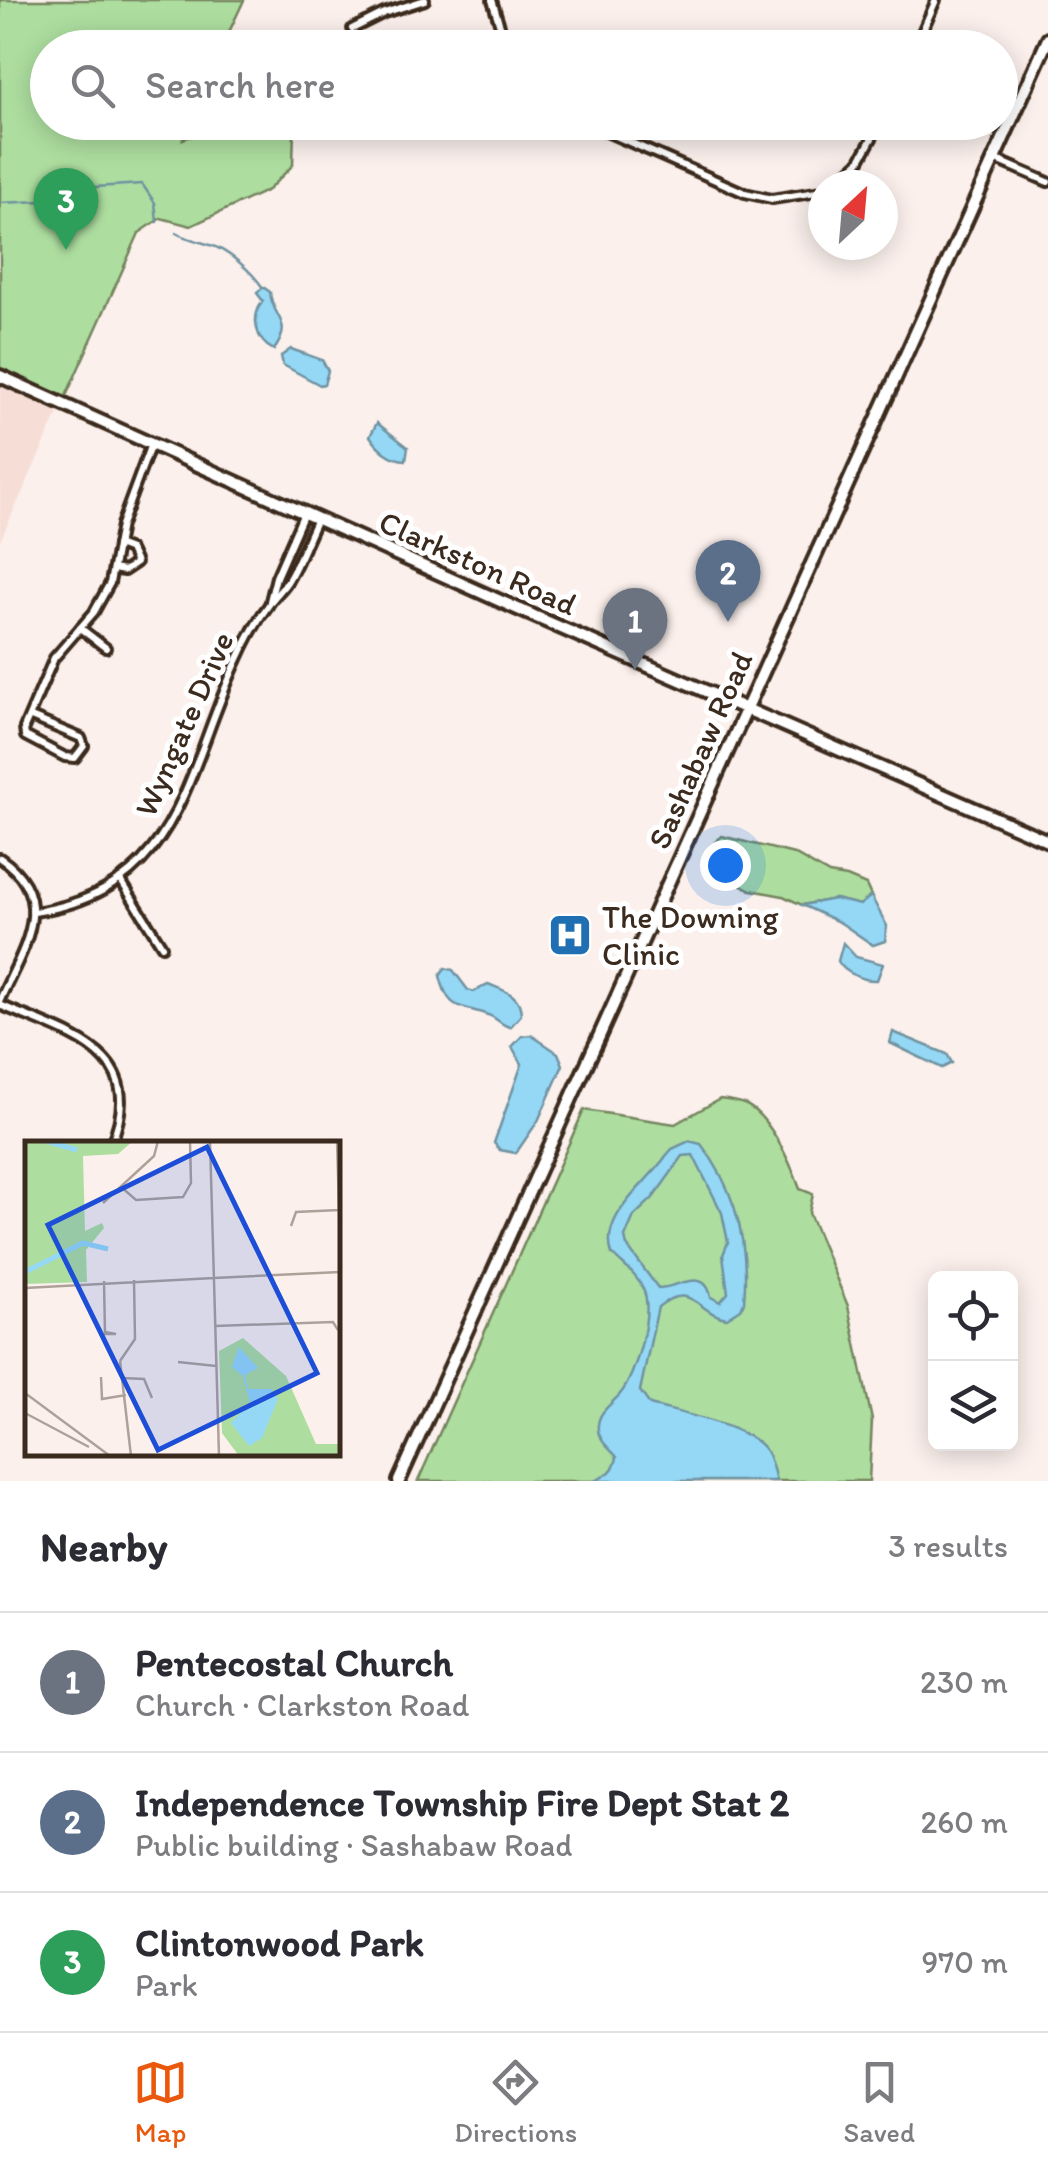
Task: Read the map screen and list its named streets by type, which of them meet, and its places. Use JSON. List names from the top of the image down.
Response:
{
  "streets": {
    "main road": ["Clarkston Road", "Sashabaw Road"],
    "street": ["Wyngate Drive"]
  },
  "crossings": [
    ["Clarkston Road", "Wyngate Drive"],
    ["Clarkston Road", "Sashabaw Road"]
  ],
  "places": {
    "hospital": ["The Downing Clinic"]
  },
  "north": "top right",
  "page": {
    "search": "Search here",
    "pins": ["3", "2", "1"],
    "heading": ["Nearby", "3 results"],
    "list": [
      {
        "mark": "1",
        "name": "Pentecostal Church",
        "note": "Church · Clarkston Road",
        "value": "230 m"
      },
      {
        "mark": "2",
        "name": "Independence Township Fire Dept Stat 2",
        "note": "Public building · Sashabaw Road",
        "value": "260 m"
      },
      {
        "mark": "3",
        "name": "Clintonwood Park",
        "note": "Park",
        "value": "970 m"
      }
    ],
    "nav": ["Map", "Directions", "Saved"]
  }
}
